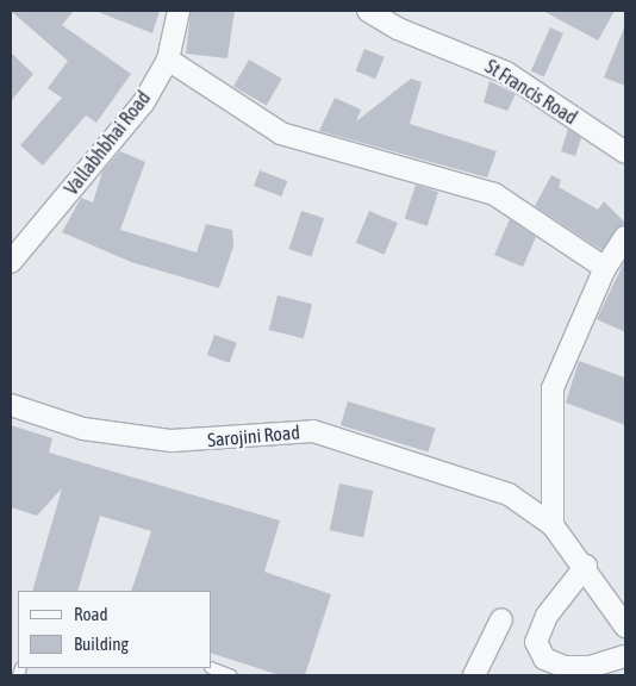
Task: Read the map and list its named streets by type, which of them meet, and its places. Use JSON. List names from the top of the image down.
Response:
{
  "streets": {
    "street": ["St Francis Road", "Vallabhbhai Road", "Sarojini Road"]
  },
  "legend": ["Road", "Building"]
}
